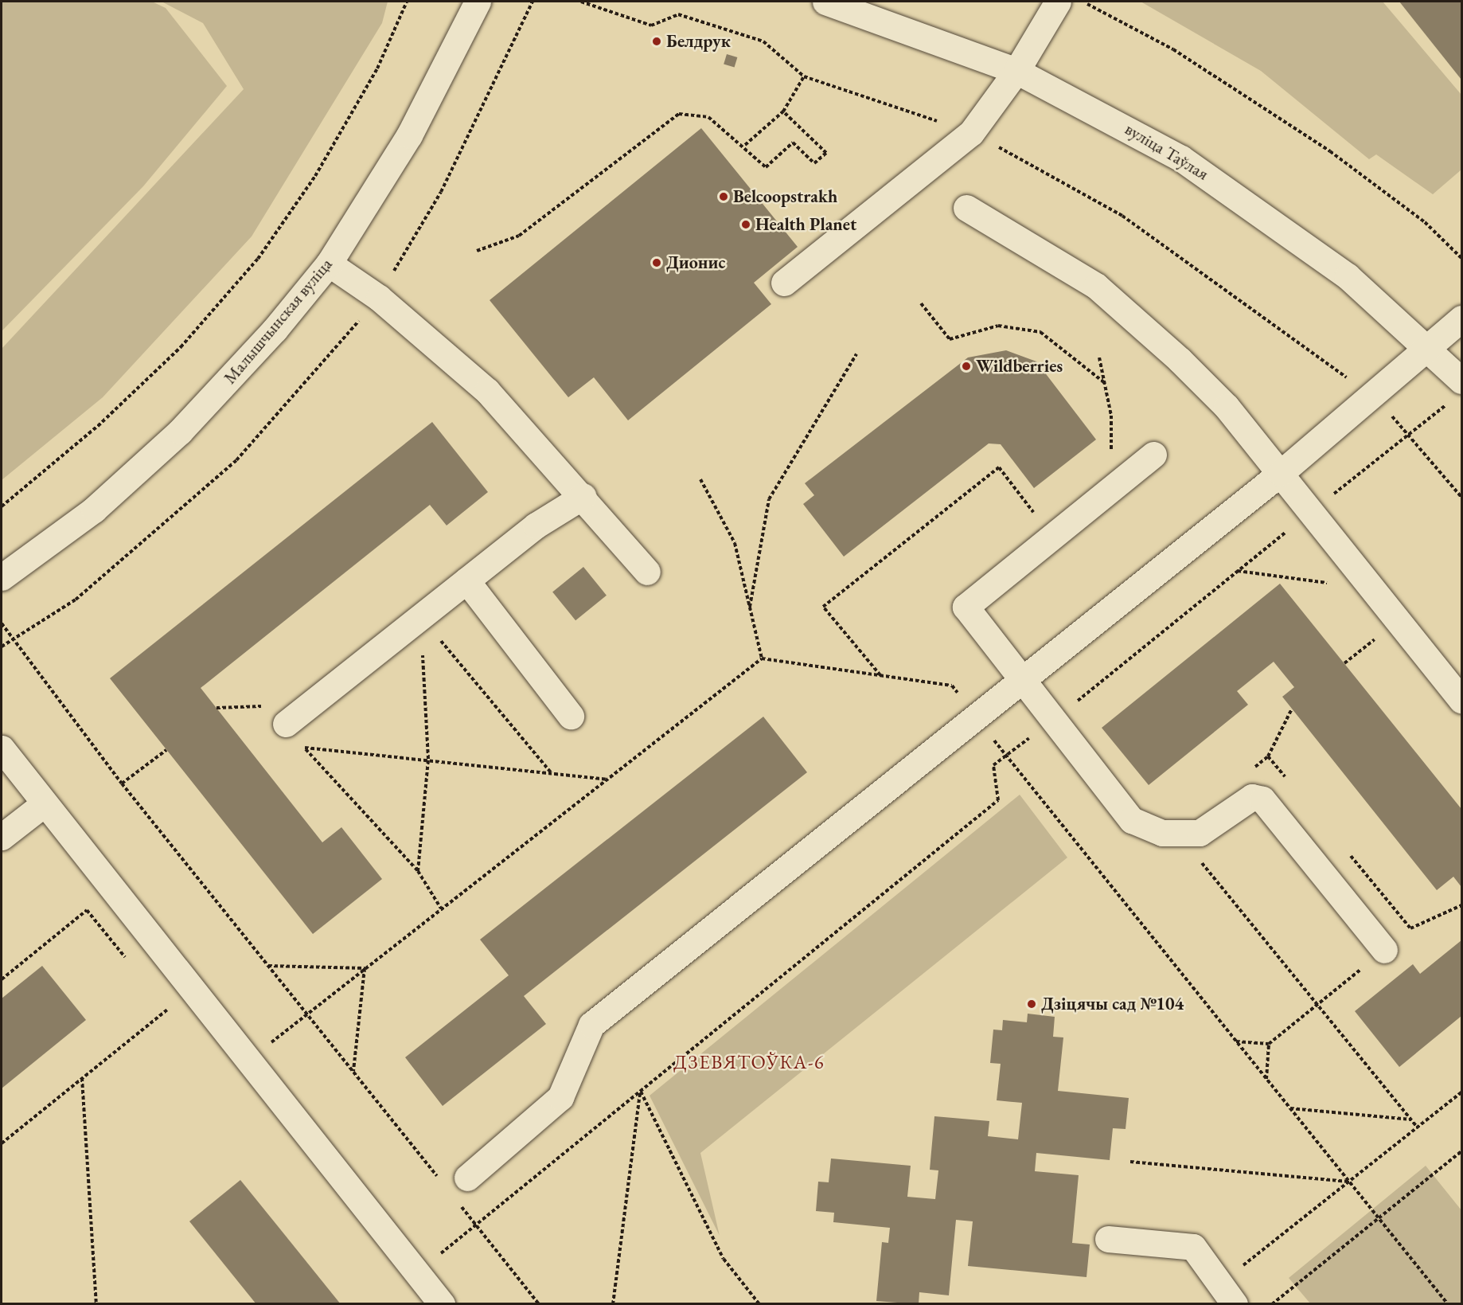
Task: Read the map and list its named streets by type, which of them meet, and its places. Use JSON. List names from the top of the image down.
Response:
{
  "streets": {
    "street": ["вуліца Таўлая", "Малышчынская вуліца"]
  },
  "districts": ["ДЗЕВЯТОЎКА-6"],
  "places": [
    "Белдрук",
    "Belcoopstrakh",
    "Health Planet",
    "Дионис",
    "Wildberries",
    "Дзіцячы сад №104"
  ]
}
